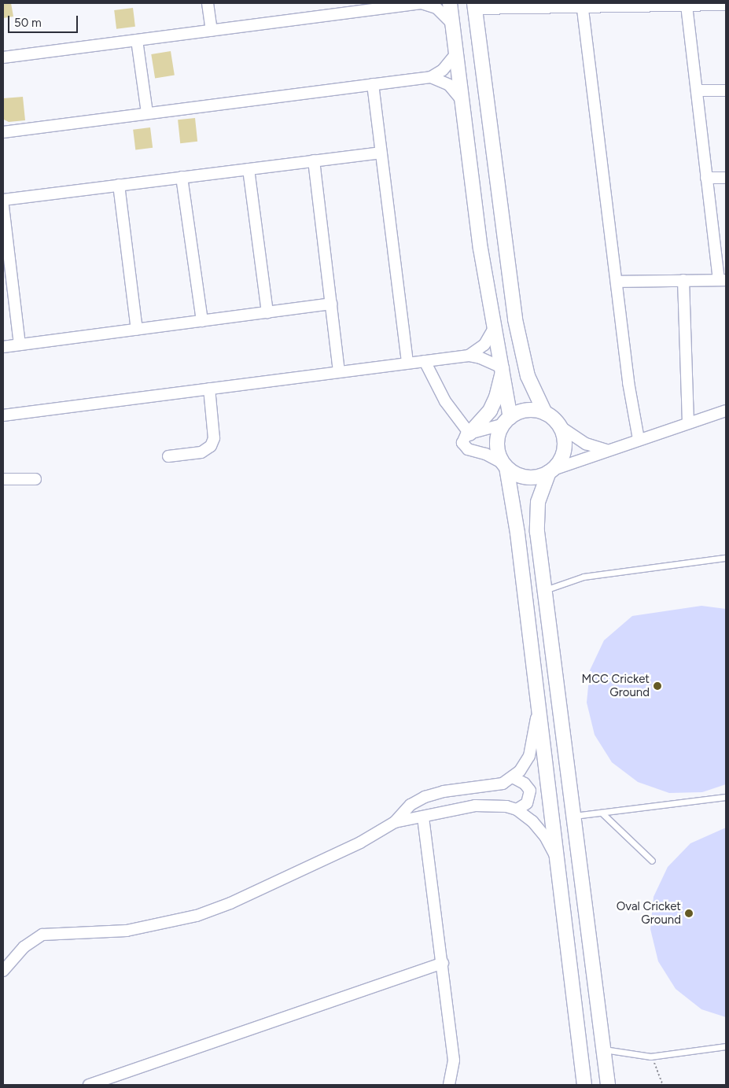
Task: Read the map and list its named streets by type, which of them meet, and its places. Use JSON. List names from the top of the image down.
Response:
{
  "places": ["MCC Cricket Ground", "Oval Cricket Ground"],
  "scale_bar": "50 m"
}
